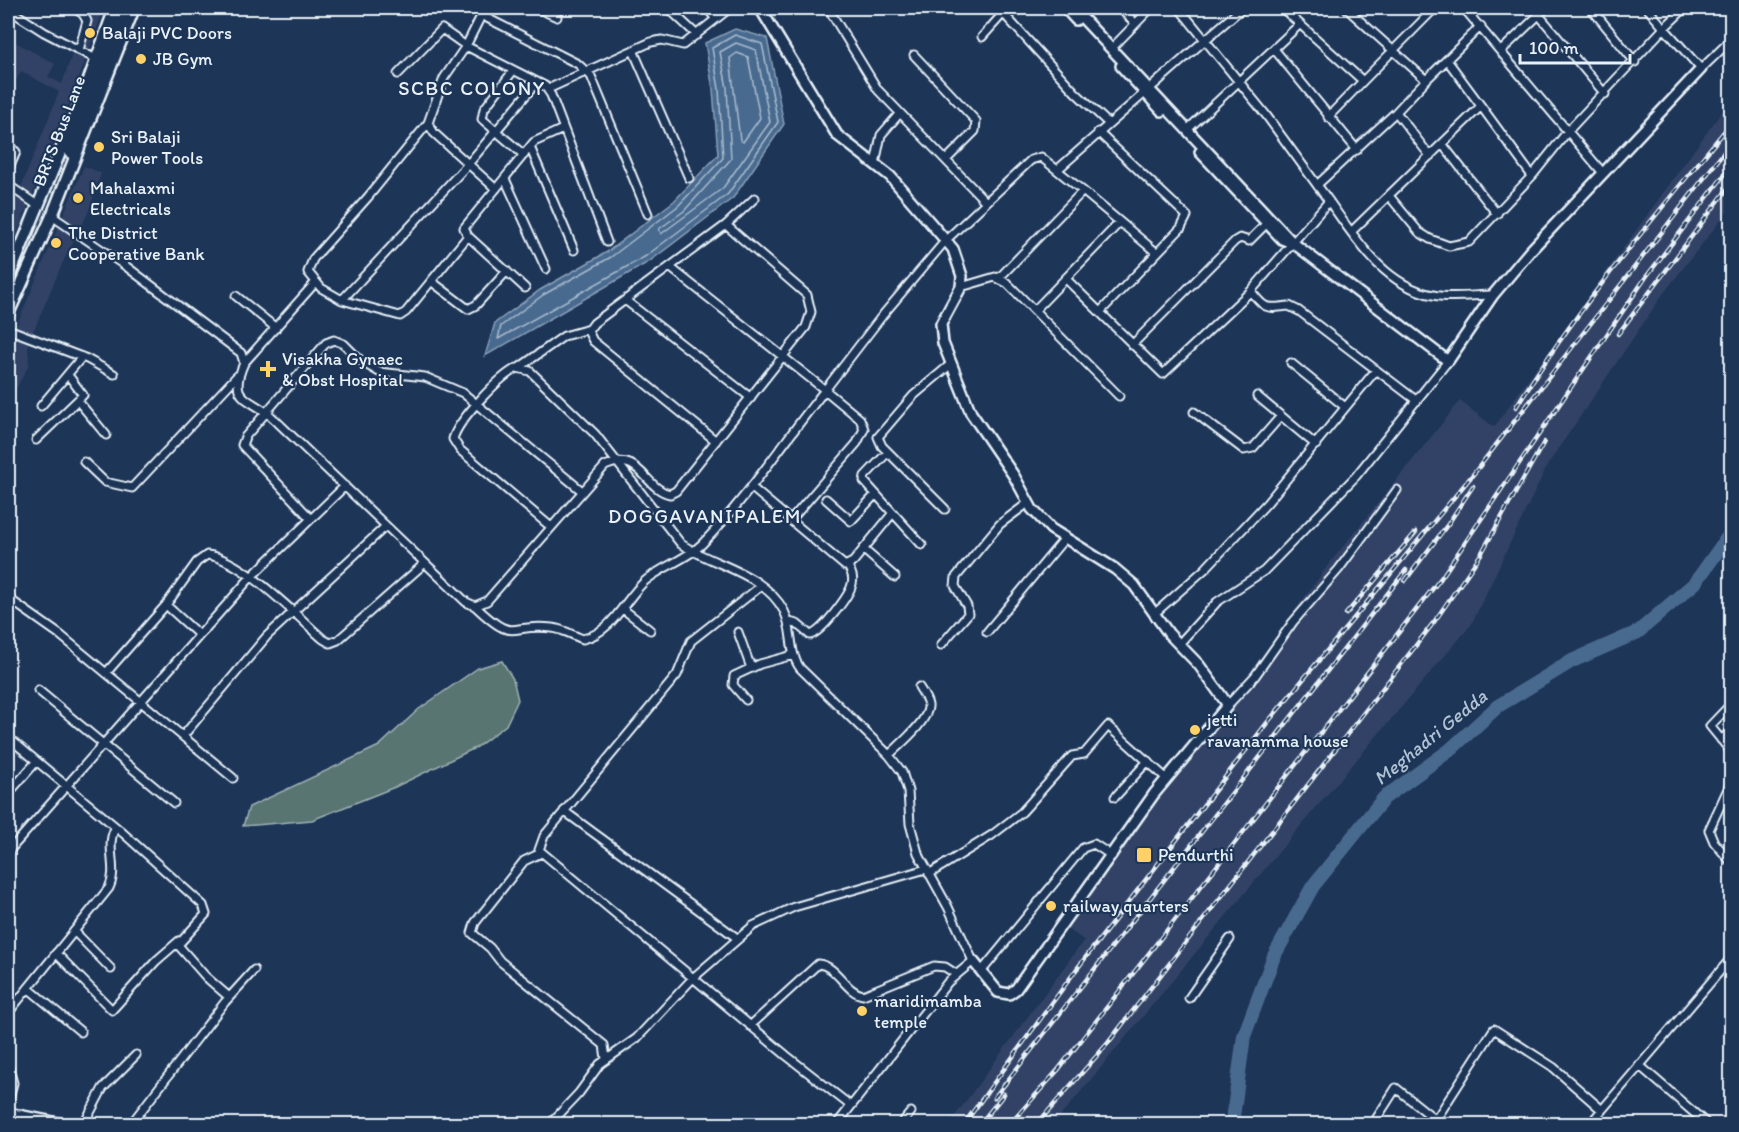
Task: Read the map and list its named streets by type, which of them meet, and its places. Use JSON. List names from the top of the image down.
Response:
{
  "streets": {
    "main road": ["BRTS Bus Lane"]
  },
  "districts": ["SCBC COLONY", "DOGGAVANIPALEM"],
  "water": ["Meghadri Gedda"],
  "places": {
    "other": [
      "Balaji PVC Doors",
      "JB Gym",
      "Sri Balaji Power Tools",
      "Mahalaxmi Electricals",
      "The District Cooperative Bank",
      "jetti ravanamma house",
      "railway quarters",
      "maridimamba temple"
    ],
    "health": ["Visakha Gynaec & Obst Hospital"],
    "transit": ["Pendurthi"]
  },
  "scale_bar": "100 m"
}
